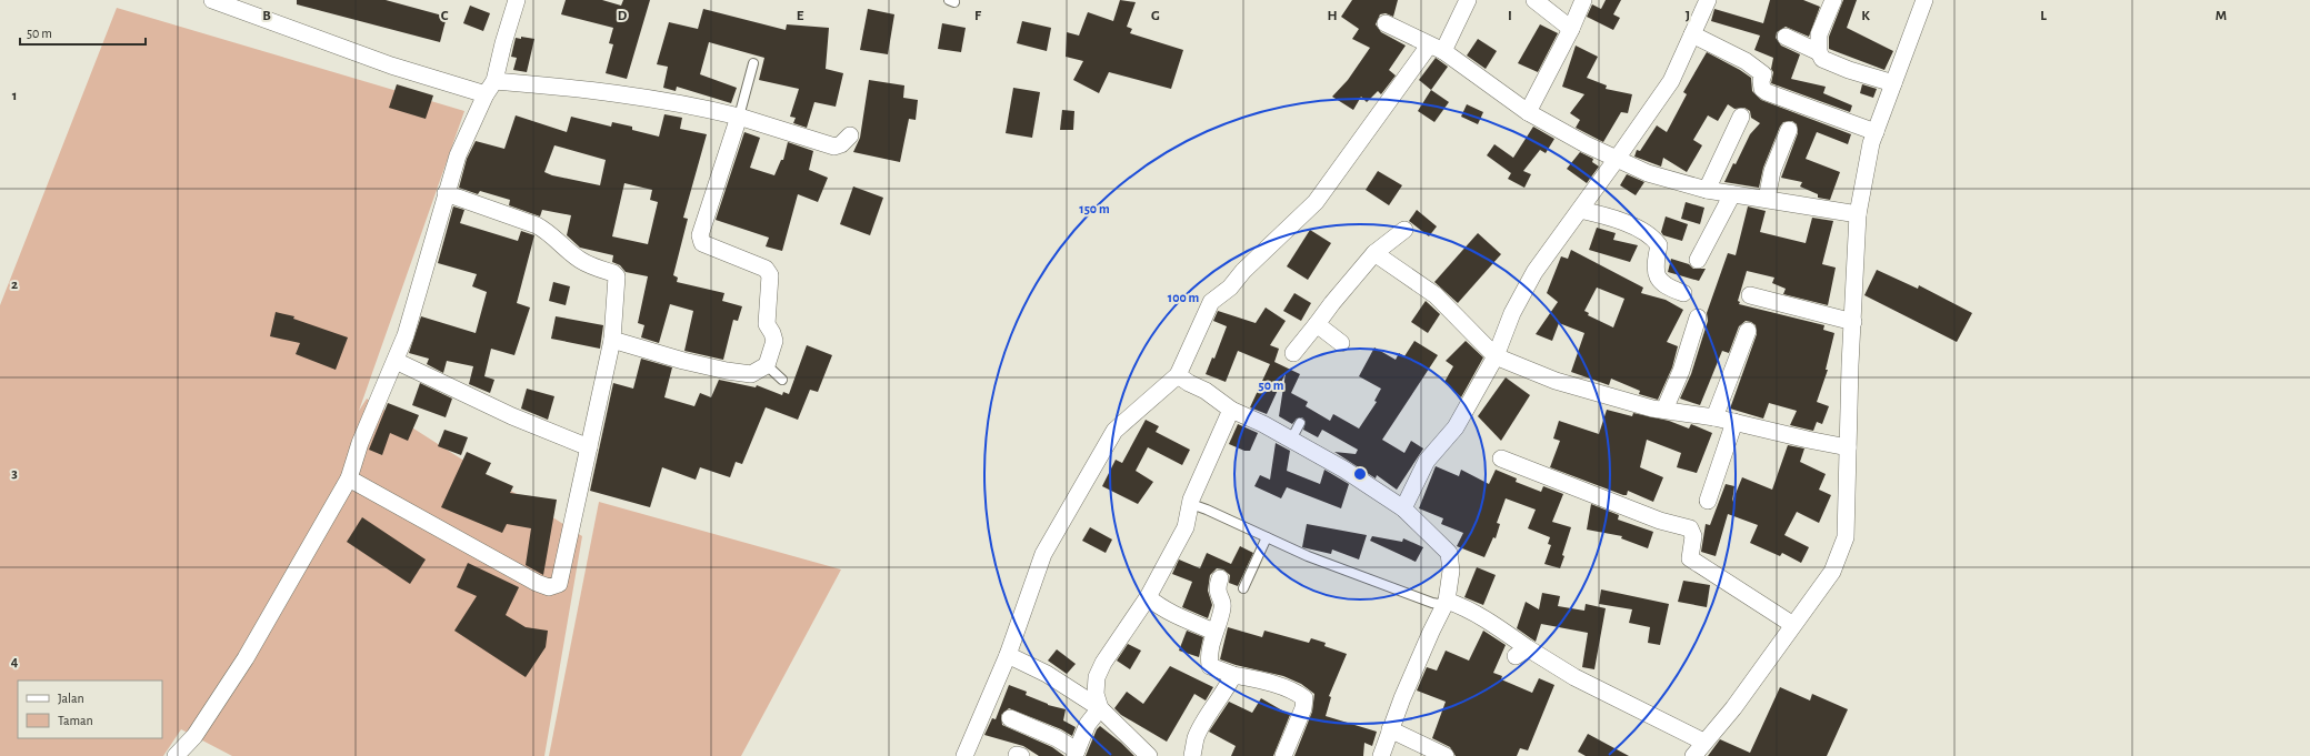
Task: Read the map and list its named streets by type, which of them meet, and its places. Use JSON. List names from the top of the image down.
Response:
{
  "legend": ["Jalan", "Taman"],
  "scale_bar": "50 m",
  "grid": {
    "columns": [
      "B",
      "C",
      "D",
      "E",
      "F",
      "G",
      "H",
      "I",
      "J",
      "K",
      "L",
      "M"
    ],
    "rows": [
      "1",
      "2",
      "3",
      "4"
    ]
  },
  "rings": ["150 m", "100 m", "50 m"]
}
